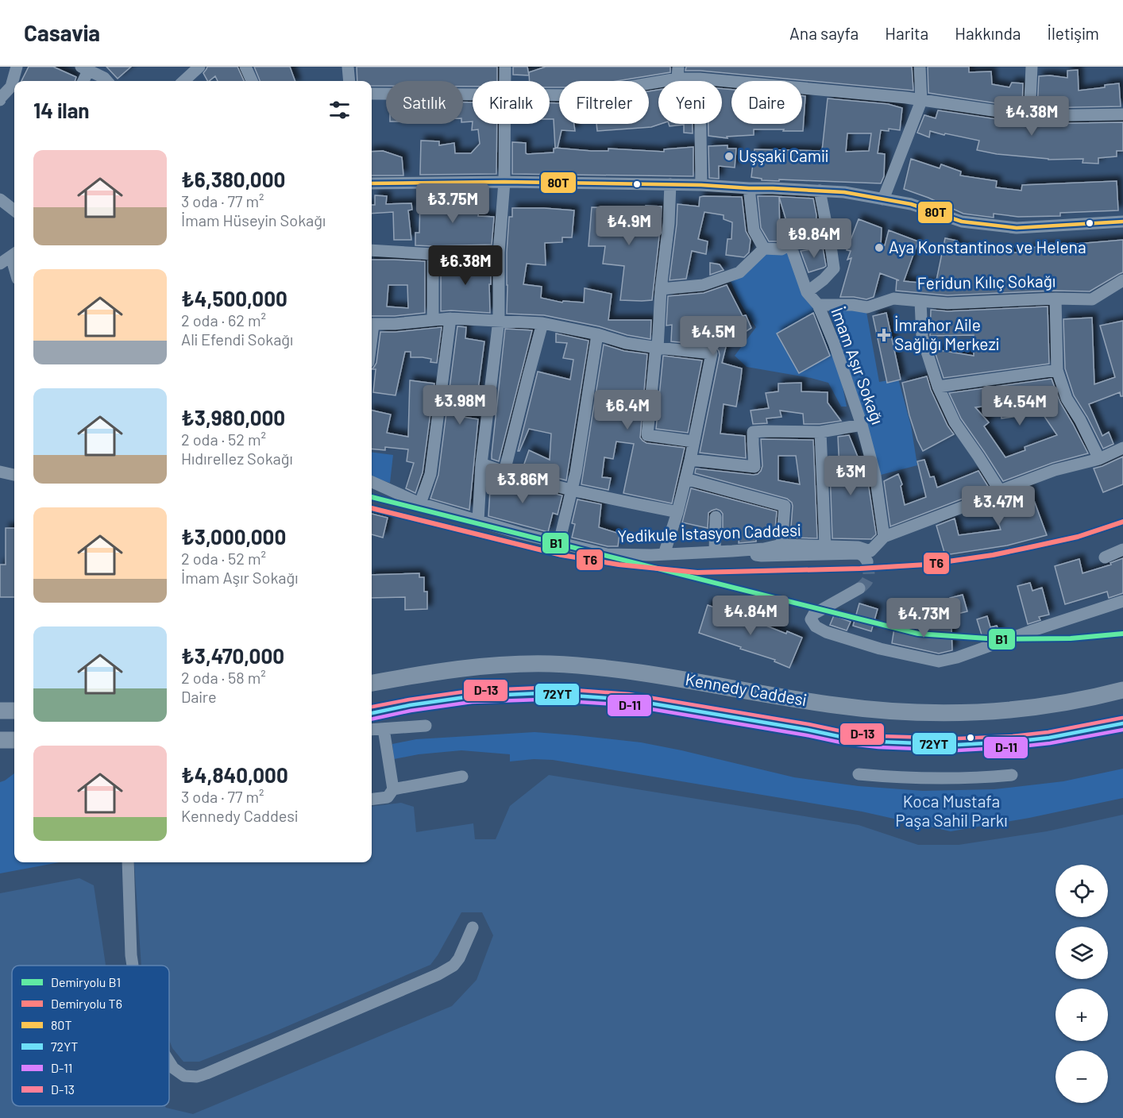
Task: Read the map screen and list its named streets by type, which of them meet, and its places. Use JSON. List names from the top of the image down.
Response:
{
  "streets": {
    "highway": ["Kennedy Caddesi"],
    "street": ["Feridun Kılıç Sokağı", "İmam Aşır Sokağı", "Yedikule İstasyon Caddesi"]
  },
  "crossings": [
    ["Feridun Kılıç Sokağı", "İmam Aşır Sokağı"],
    ["İmam Aşır Sokağı", "Yedikule İstasyon Caddesi"]
  ],
  "parks": ["Koca Mustafa Paşa Sahil Parkı"],
  "places": {
    "other": ["Uşşaki Camii", "Aya Konstantinos ve Helena"],
    "health": ["İmrahor Aile Sağlığı Merkezi"]
  },
  "lines": [
    "transit line 80T",
    "rail line B1",
    "rail line T6",
    "transit line D-13",
    "transit line 72YT",
    "transit line D-11"
  ],
  "legend": [
    "Demiryolu B1",
    "Demiryolu T6",
    "80T",
    "72YT",
    "D-11",
    "D-13"
  ],
  "page": {
    "header": "Casavia",
    "nav": [
      "Ana sayfa",
      "Harita",
      "Hakkında",
      "İletişim"
    ],
    "chip": [
      "Satılık",
      "Kiralık",
      "Filtreler",
      "Yeni",
      "Daire"
    ],
    "heading": "14 ilan",
    "price": [
      "₺4.38M",
      "₺3.75M",
      "₺4.9M",
      "₺9.84M",
      "₺6.38M",
      "₺4.5M",
      "₺3.98M",
      "₺4.54M",
      "₺6.4M",
      "₺3M",
      "₺3.86M",
      "₺3.47M",
      "₺4.84M",
      "₺4.73M"
    ],
    "list": [
      {
        "name": "₺6,380,000",
        "note": "3 oda · 77 m² · İmam Hüseyin Sokağı"
      },
      {
        "name": "₺4,500,000",
        "note": "2 oda · 62 m² · Ali Efendi Sokağı"
      },
      {
        "name": "₺3,980,000",
        "note": "2 oda · 52 m² · Hıdırellez Sokağı"
      },
      {
        "name": "₺3,000,000",
        "note": "2 oda · 52 m² · İmam Aşır Sokağı"
      },
      {
        "name": "₺3,470,000",
        "note": "2 oda · 58 m² · Daire"
      },
      {
        "name": "₺4,840,000",
        "note": "3 oda · 77 m² · Kennedy Caddesi"
      }
    ],
    "map_buttons": ["+", "−"]
  }
}
